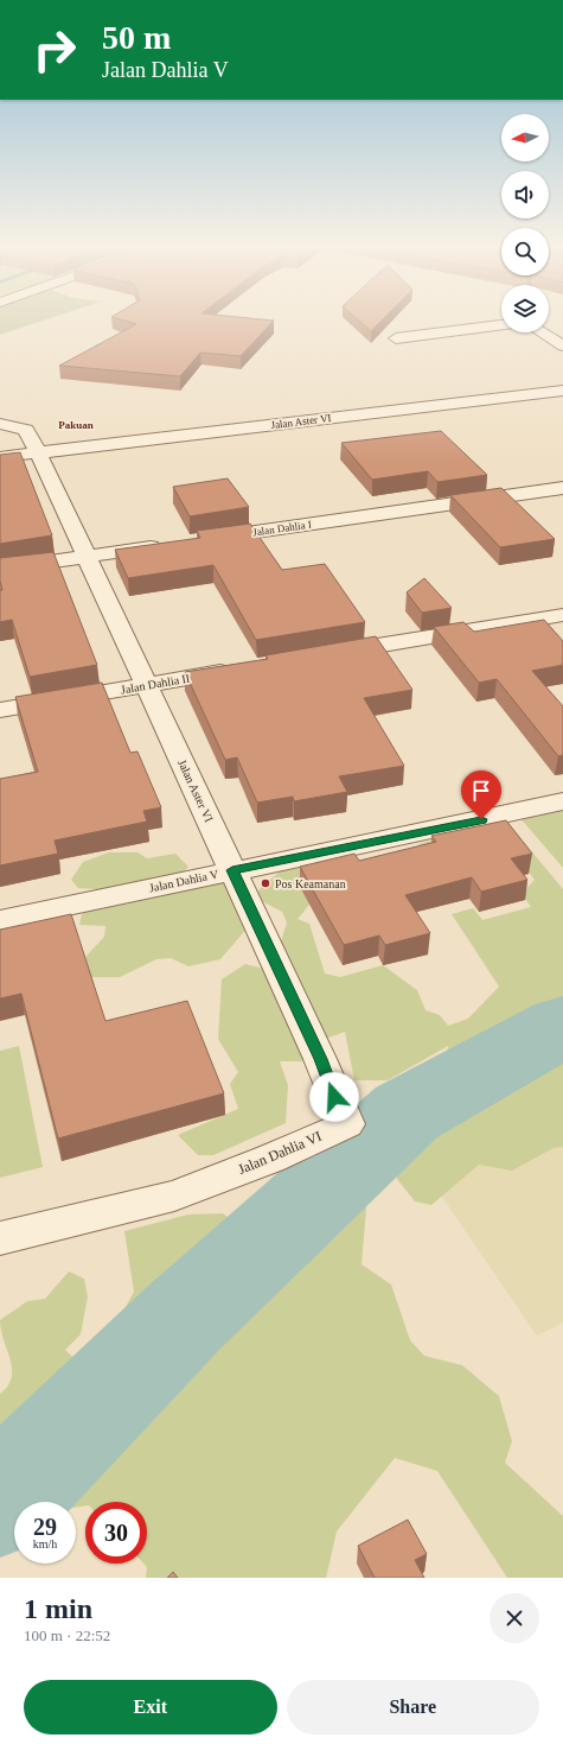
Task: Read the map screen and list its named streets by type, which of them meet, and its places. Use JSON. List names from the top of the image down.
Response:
{
  "streets": {
    "street": [
      "Jalan Aster VI",
      "Jalan Dahlia I",
      "Jalan Dahlia II",
      "Jalan Dahlia V",
      "Jalan Dahlia VI"
    ]
  },
  "crossings": [
    ["Jalan Aster VI", "Jalan Dahlia II"],
    ["Jalan Aster VI", "Jalan Dahlia V"],
    ["Jalan Aster VI", "Jalan Dahlia VI"],
    ["Jalan Dahlia V", "Jalan Dahlia VI"]
  ],
  "districts": ["Pakuan"],
  "places": ["Pos Keamanan"],
  "north": "left",
  "page": {
    "turn": ["50 m", "Jalan Dahlia V"],
    "speed": "29 km/h",
    "limit": "30",
    "heading": ["1 min", "100 m · 22:52"],
    "buttons": ["Exit", "Share"]
  }
}
